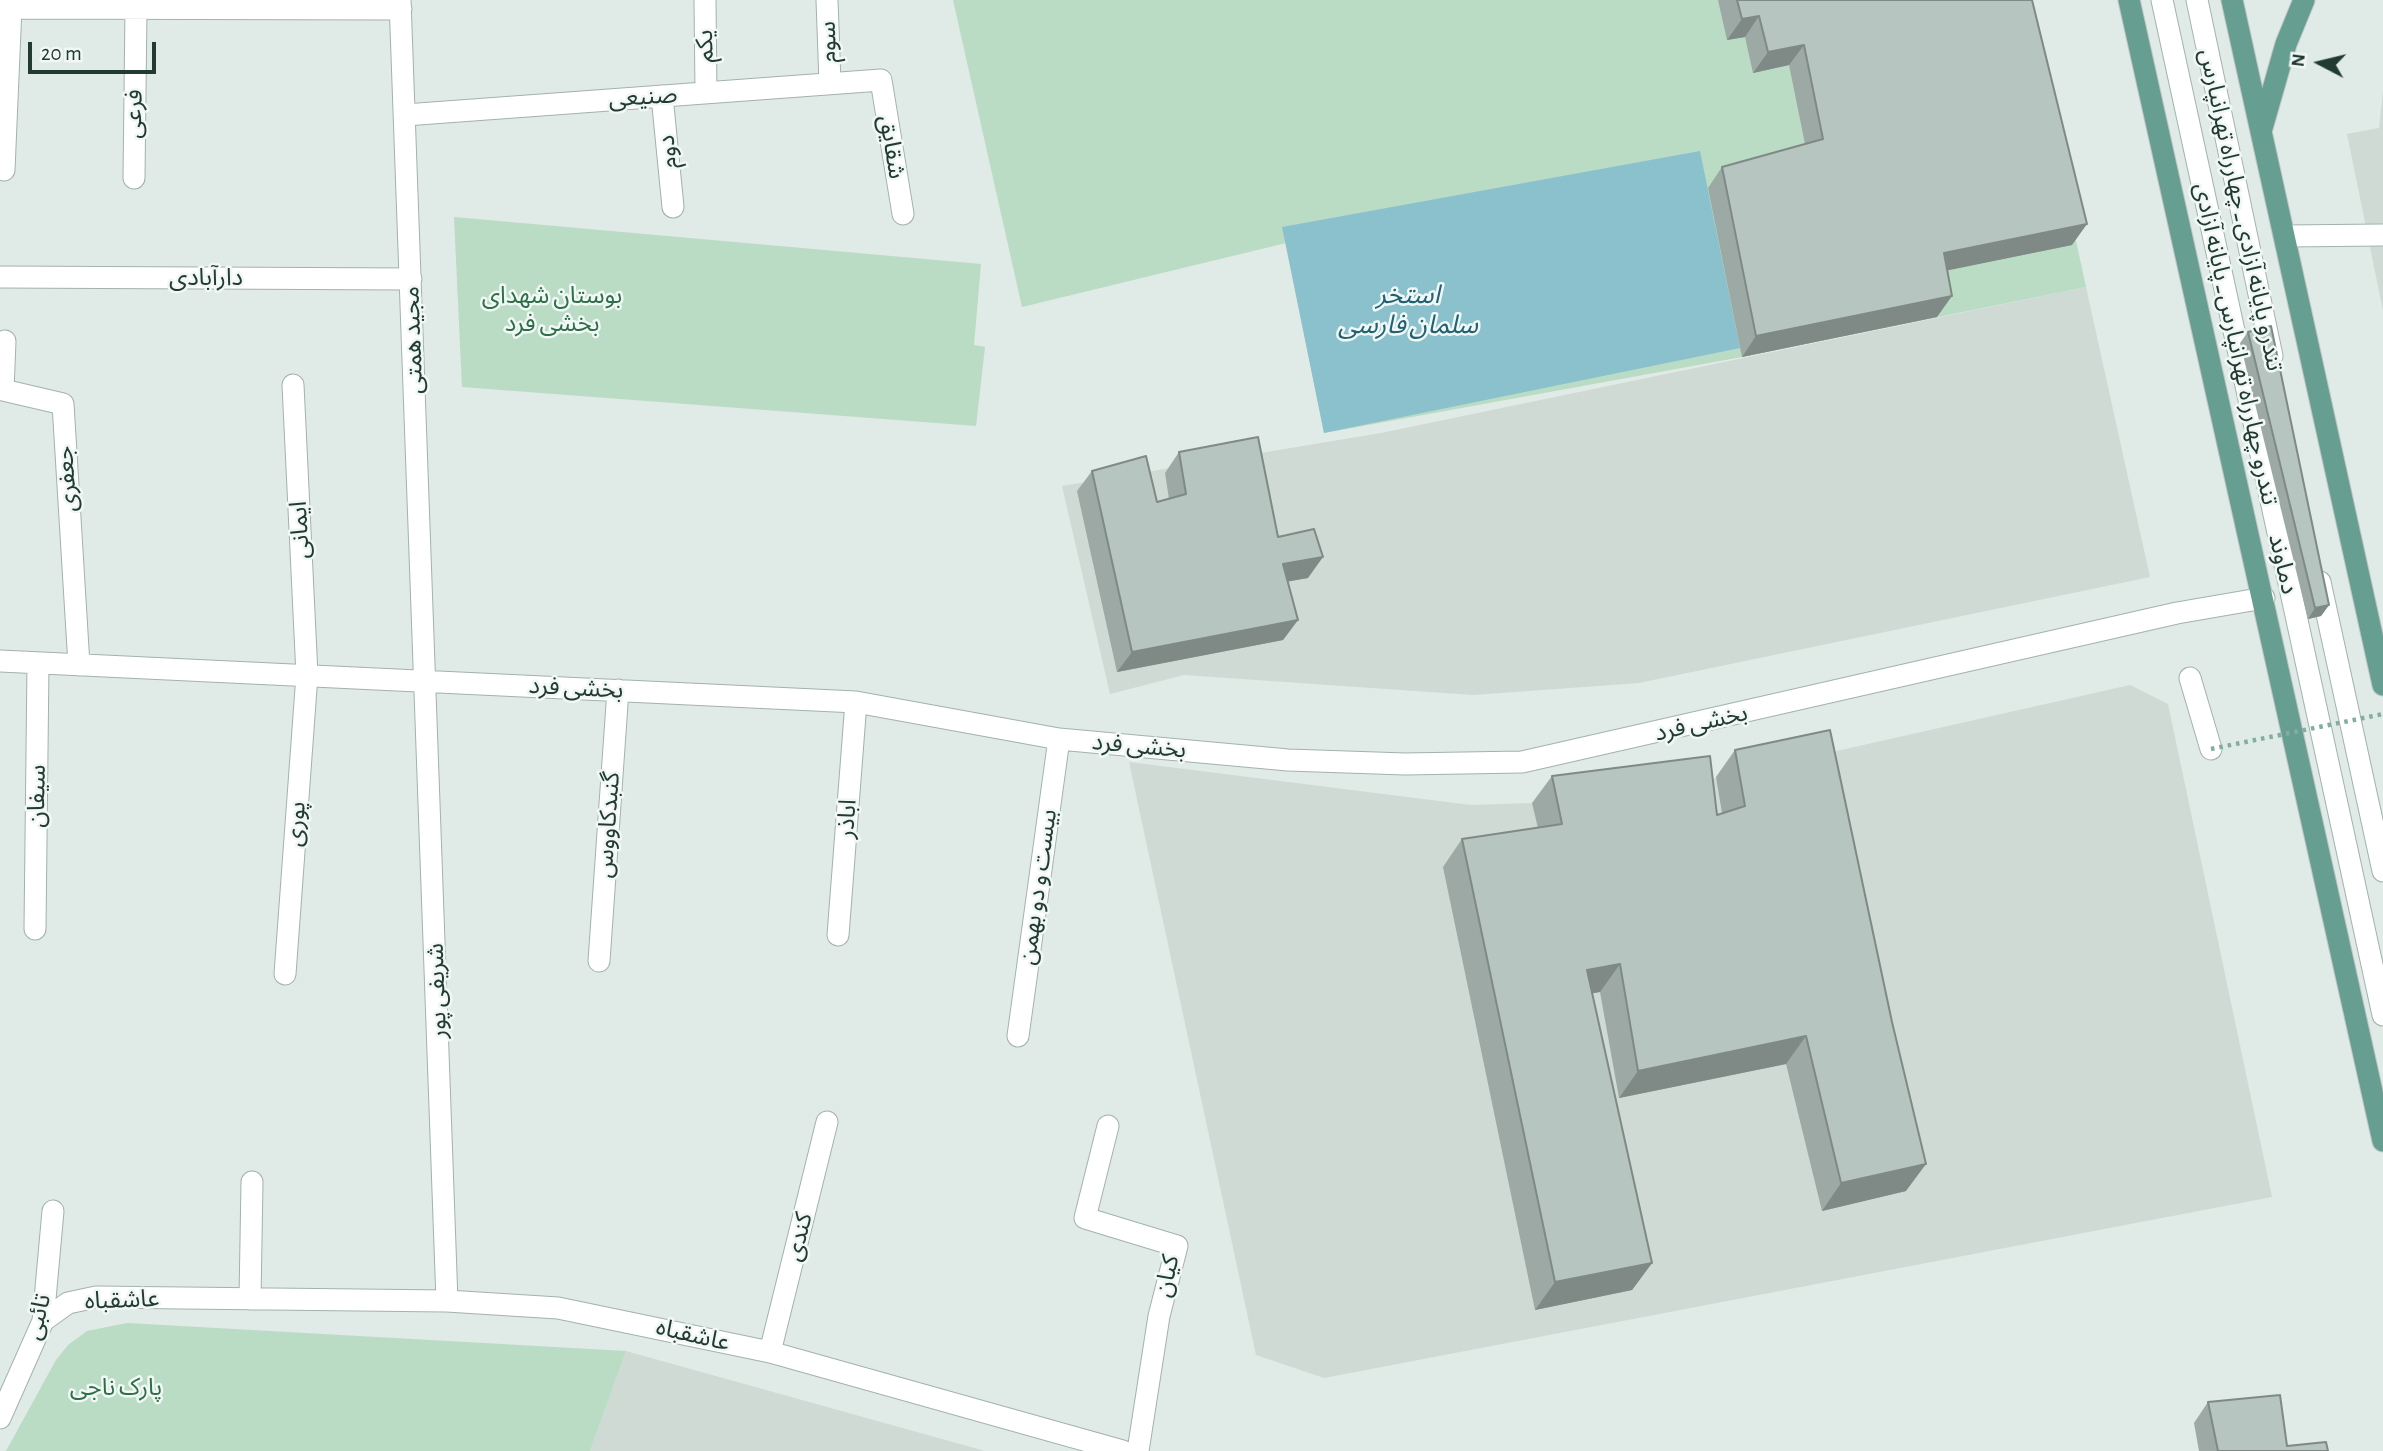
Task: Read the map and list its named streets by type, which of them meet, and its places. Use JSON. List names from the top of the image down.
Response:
{
  "streets": {
    "main road": ["دماوند"],
    "street": [
      "سوم",
      "یکم",
      "صنیعی",
      "فرعی",
      "شقایق",
      "دوم",
      "تندرو پایانه آزادی ـ چهارراه تهرانپارس",
      "دارآبادی",
      "مجید همتی",
      "تندرو چهارراه تهرانپارس ـ پایانه آزادی",
      "جعفری",
      "ایمانی",
      "بخشی فرد",
      "سیفان",
      "اباذر",
      "پوری",
      "گنبدکاووس",
      "بیست و دو بهمن",
      "شریفی پور",
      "کندی",
      "کیان",
      "عاشقباه",
      "تائبی"
    ]
  },
  "crossings": [
    ["سوم", "صنیعی"],
    ["یکم", "صنیعی"],
    ["صنیعی", "شقایق"],
    ["صنیعی", "دوم"],
    ["صنیعی", "مجید همتی"],
    ["دارآبادی", "مجید همتی"],
    ["مجید همتی", "بخشی فرد"],
    ["مجید همتی", "شریفی پور"],
    ["جعفری", "بخشی فرد"],
    ["ایمانی", "بخشی فرد"],
    ["ایمانی", "پوری"],
    ["دماوند", "بخشی فرد"],
    ["بخشی فرد", "سیفان"],
    ["بخشی فرد", "اباذر"],
    ["بخشی فرد", "پوری"],
    ["بخشی فرد", "گنبدکاووس"],
    ["بخشی فرد", "بیست و دو بهمن"],
    ["بخشی فرد", "شریفی پور"],
    ["شریفی پور", "عاشقباه"],
    ["کندی", "عاشقباه"],
    ["عاشقباه", "تائبی"]
  ],
  "water": ["استخر سلمان فارسی"],
  "parks": ["بوستان شهدای بخشی فرد", "پارک ناجی"],
  "scale_bar": "20 m",
  "north": "left"
}
